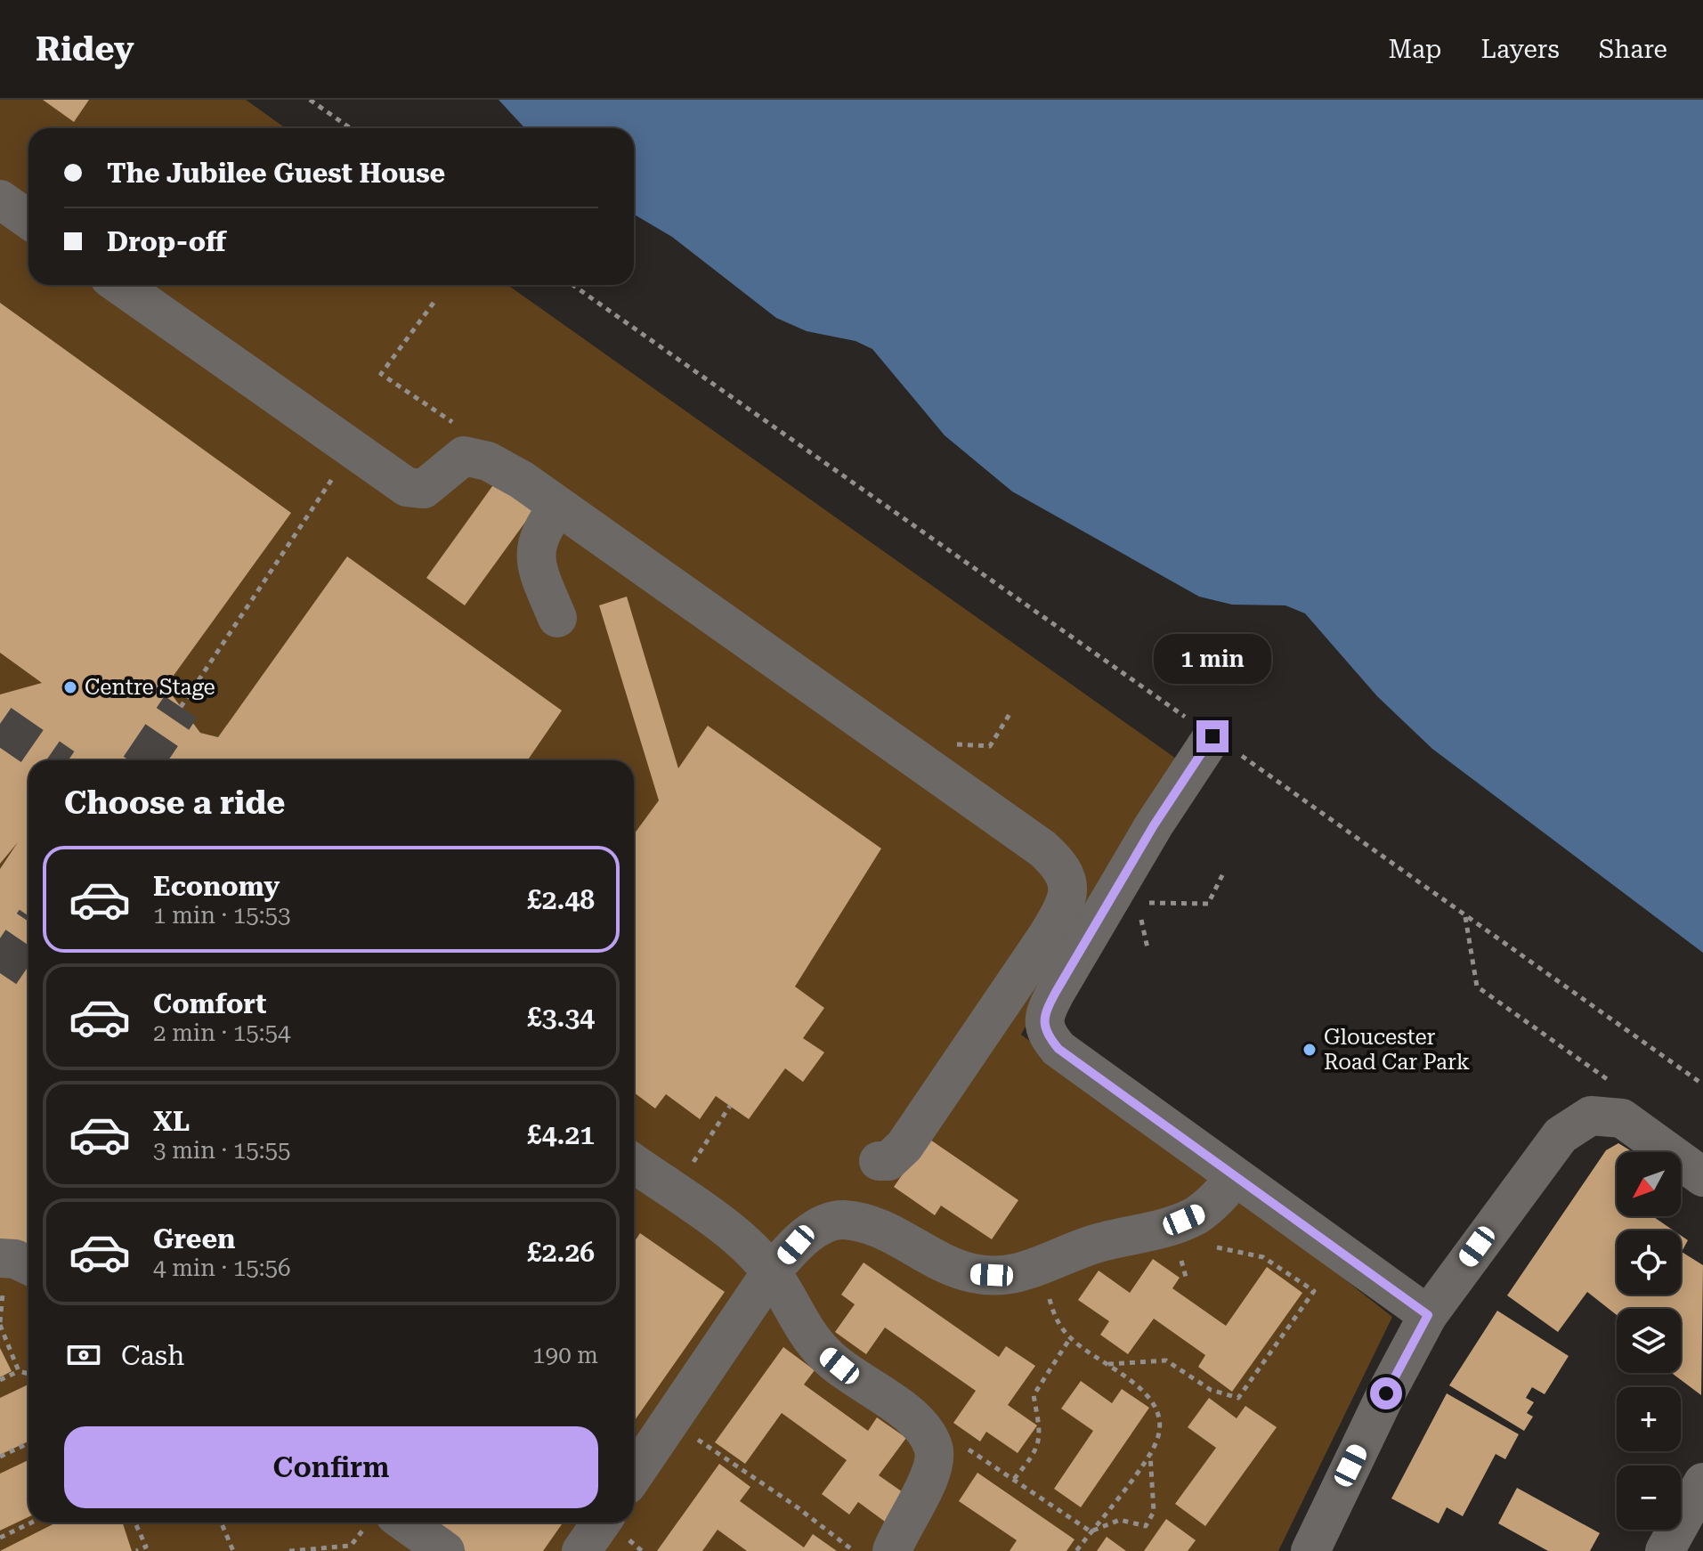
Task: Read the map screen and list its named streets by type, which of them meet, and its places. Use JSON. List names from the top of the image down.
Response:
{
  "places": ["Centre Stage", "Gloucester Road Car Park"],
  "north": "bottom left",
  "page": {
    "header": "Ridey",
    "nav": ["Map", "Layers", "Share"],
    "banner": ["The Jubilee Guest House", "Drop-off"],
    "bubble": "1 min",
    "heading": "Choose a ride",
    "list": [
      {
        "name": "Economy",
        "note": "1 min · 15:53",
        "value": "£2.48"
      },
      {
        "name": "Comfort",
        "note": "2 min · 15:54",
        "value": "£3.34"
      },
      {
        "name": "XL",
        "note": "3 min · 15:55",
        "value": "£4.21"
      },
      {
        "name": "Green",
        "note": "4 min · 15:56",
        "value": "£2.26"
      }
    ],
    "map_buttons": ["+", "−"],
    "pay": ["Cash", "190 m"],
    "buttons": "Confirm"
  }
}
